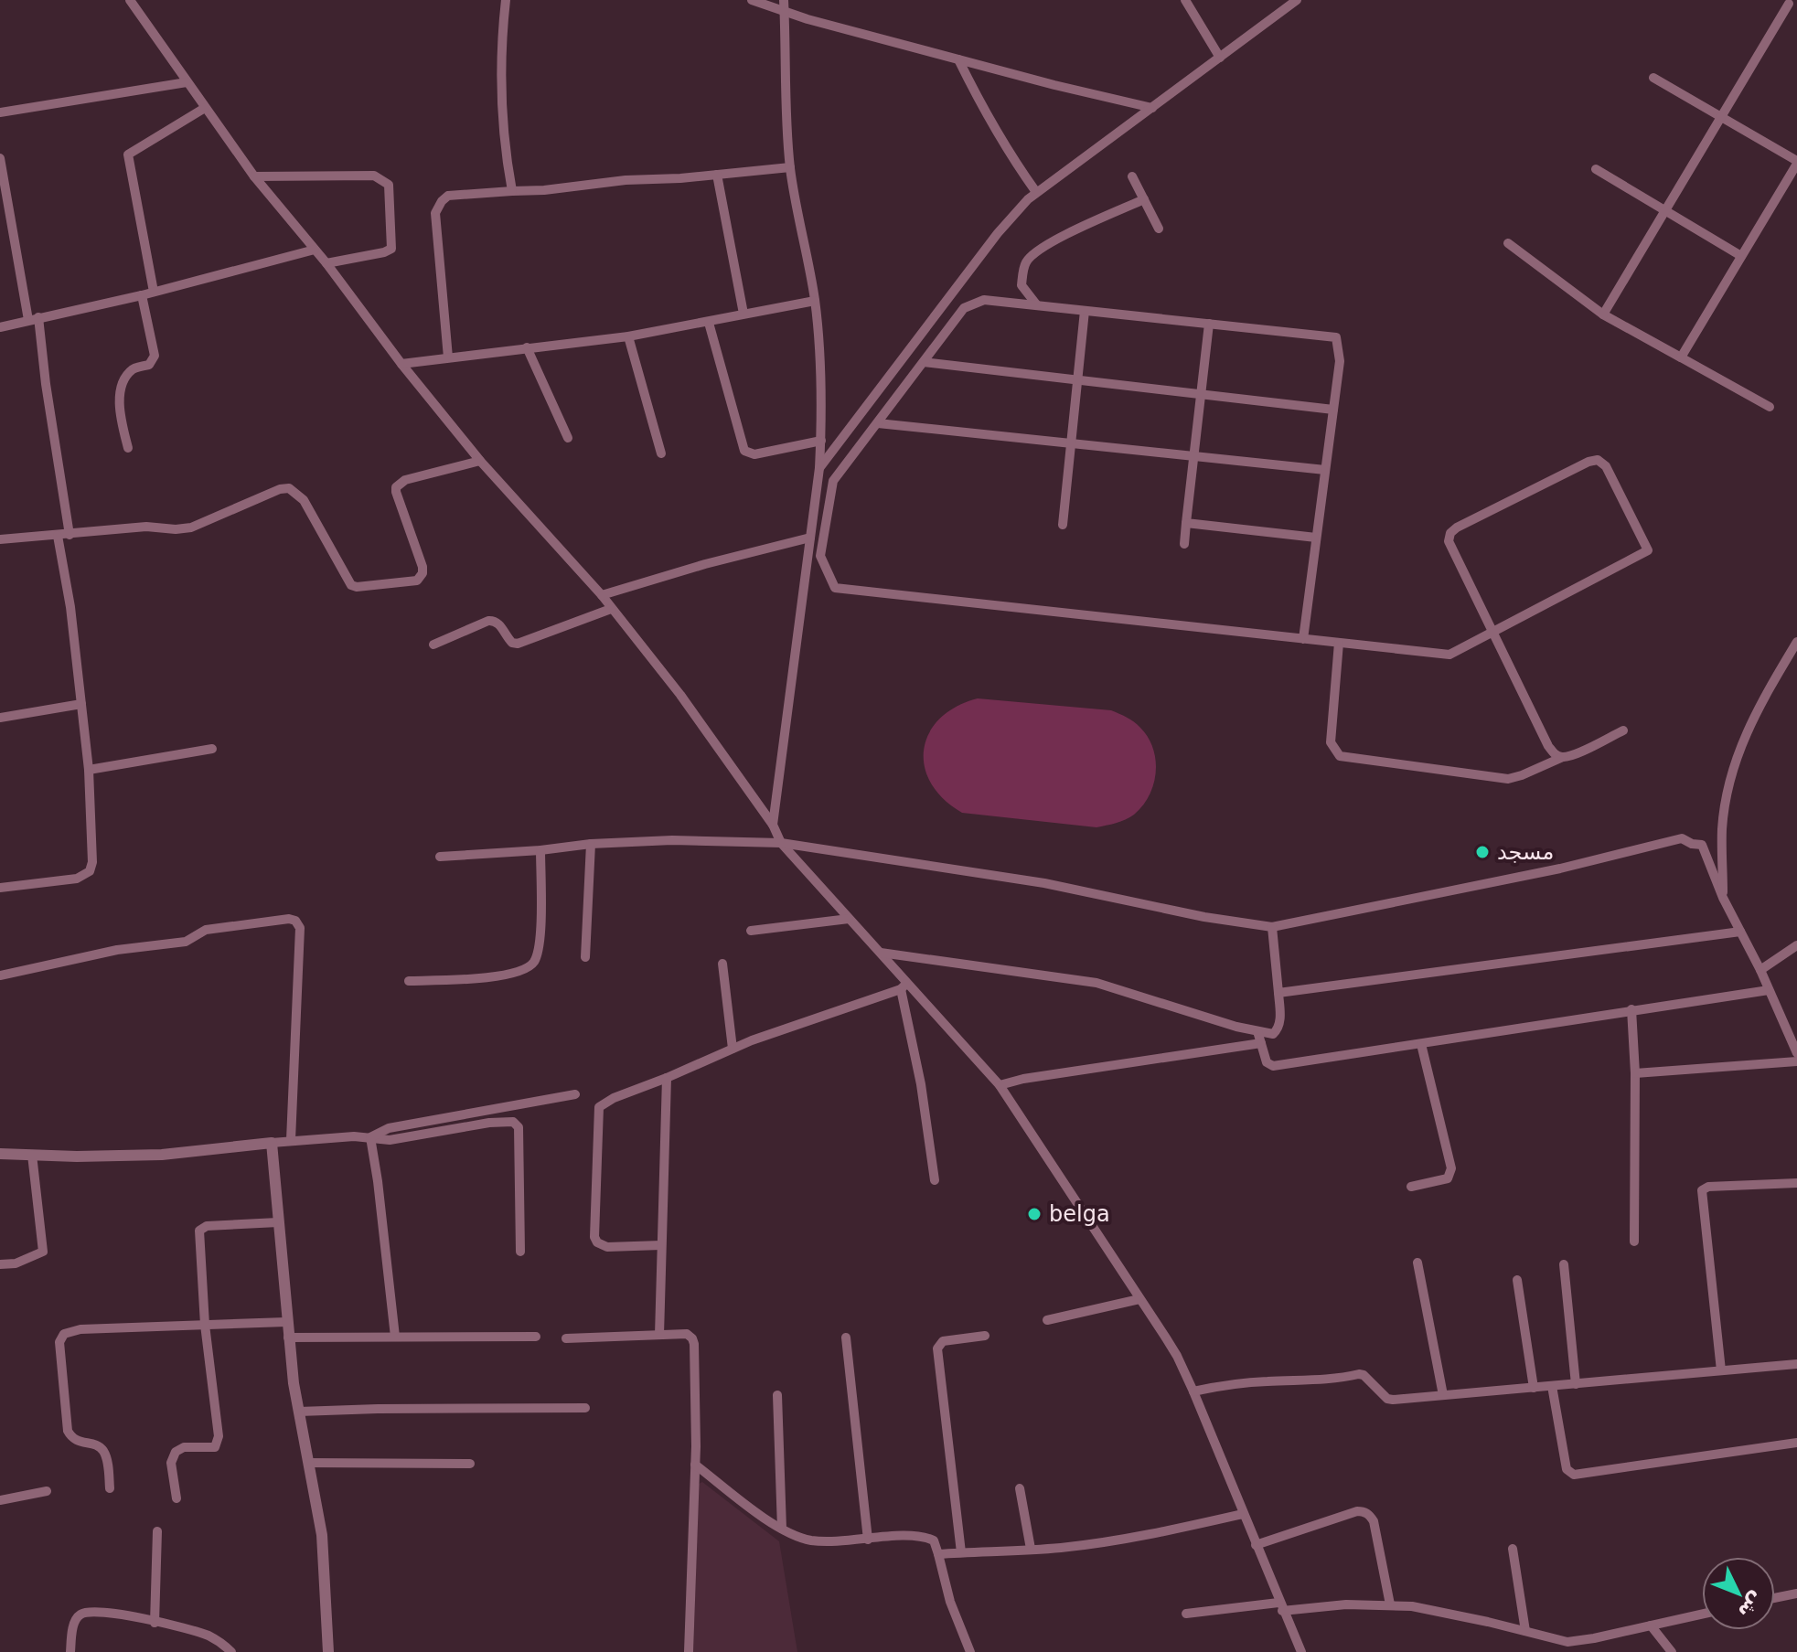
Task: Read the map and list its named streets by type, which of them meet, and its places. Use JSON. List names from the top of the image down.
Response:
{
  "places": ["مسجد", "belga"],
  "north": "bottom right"
}
